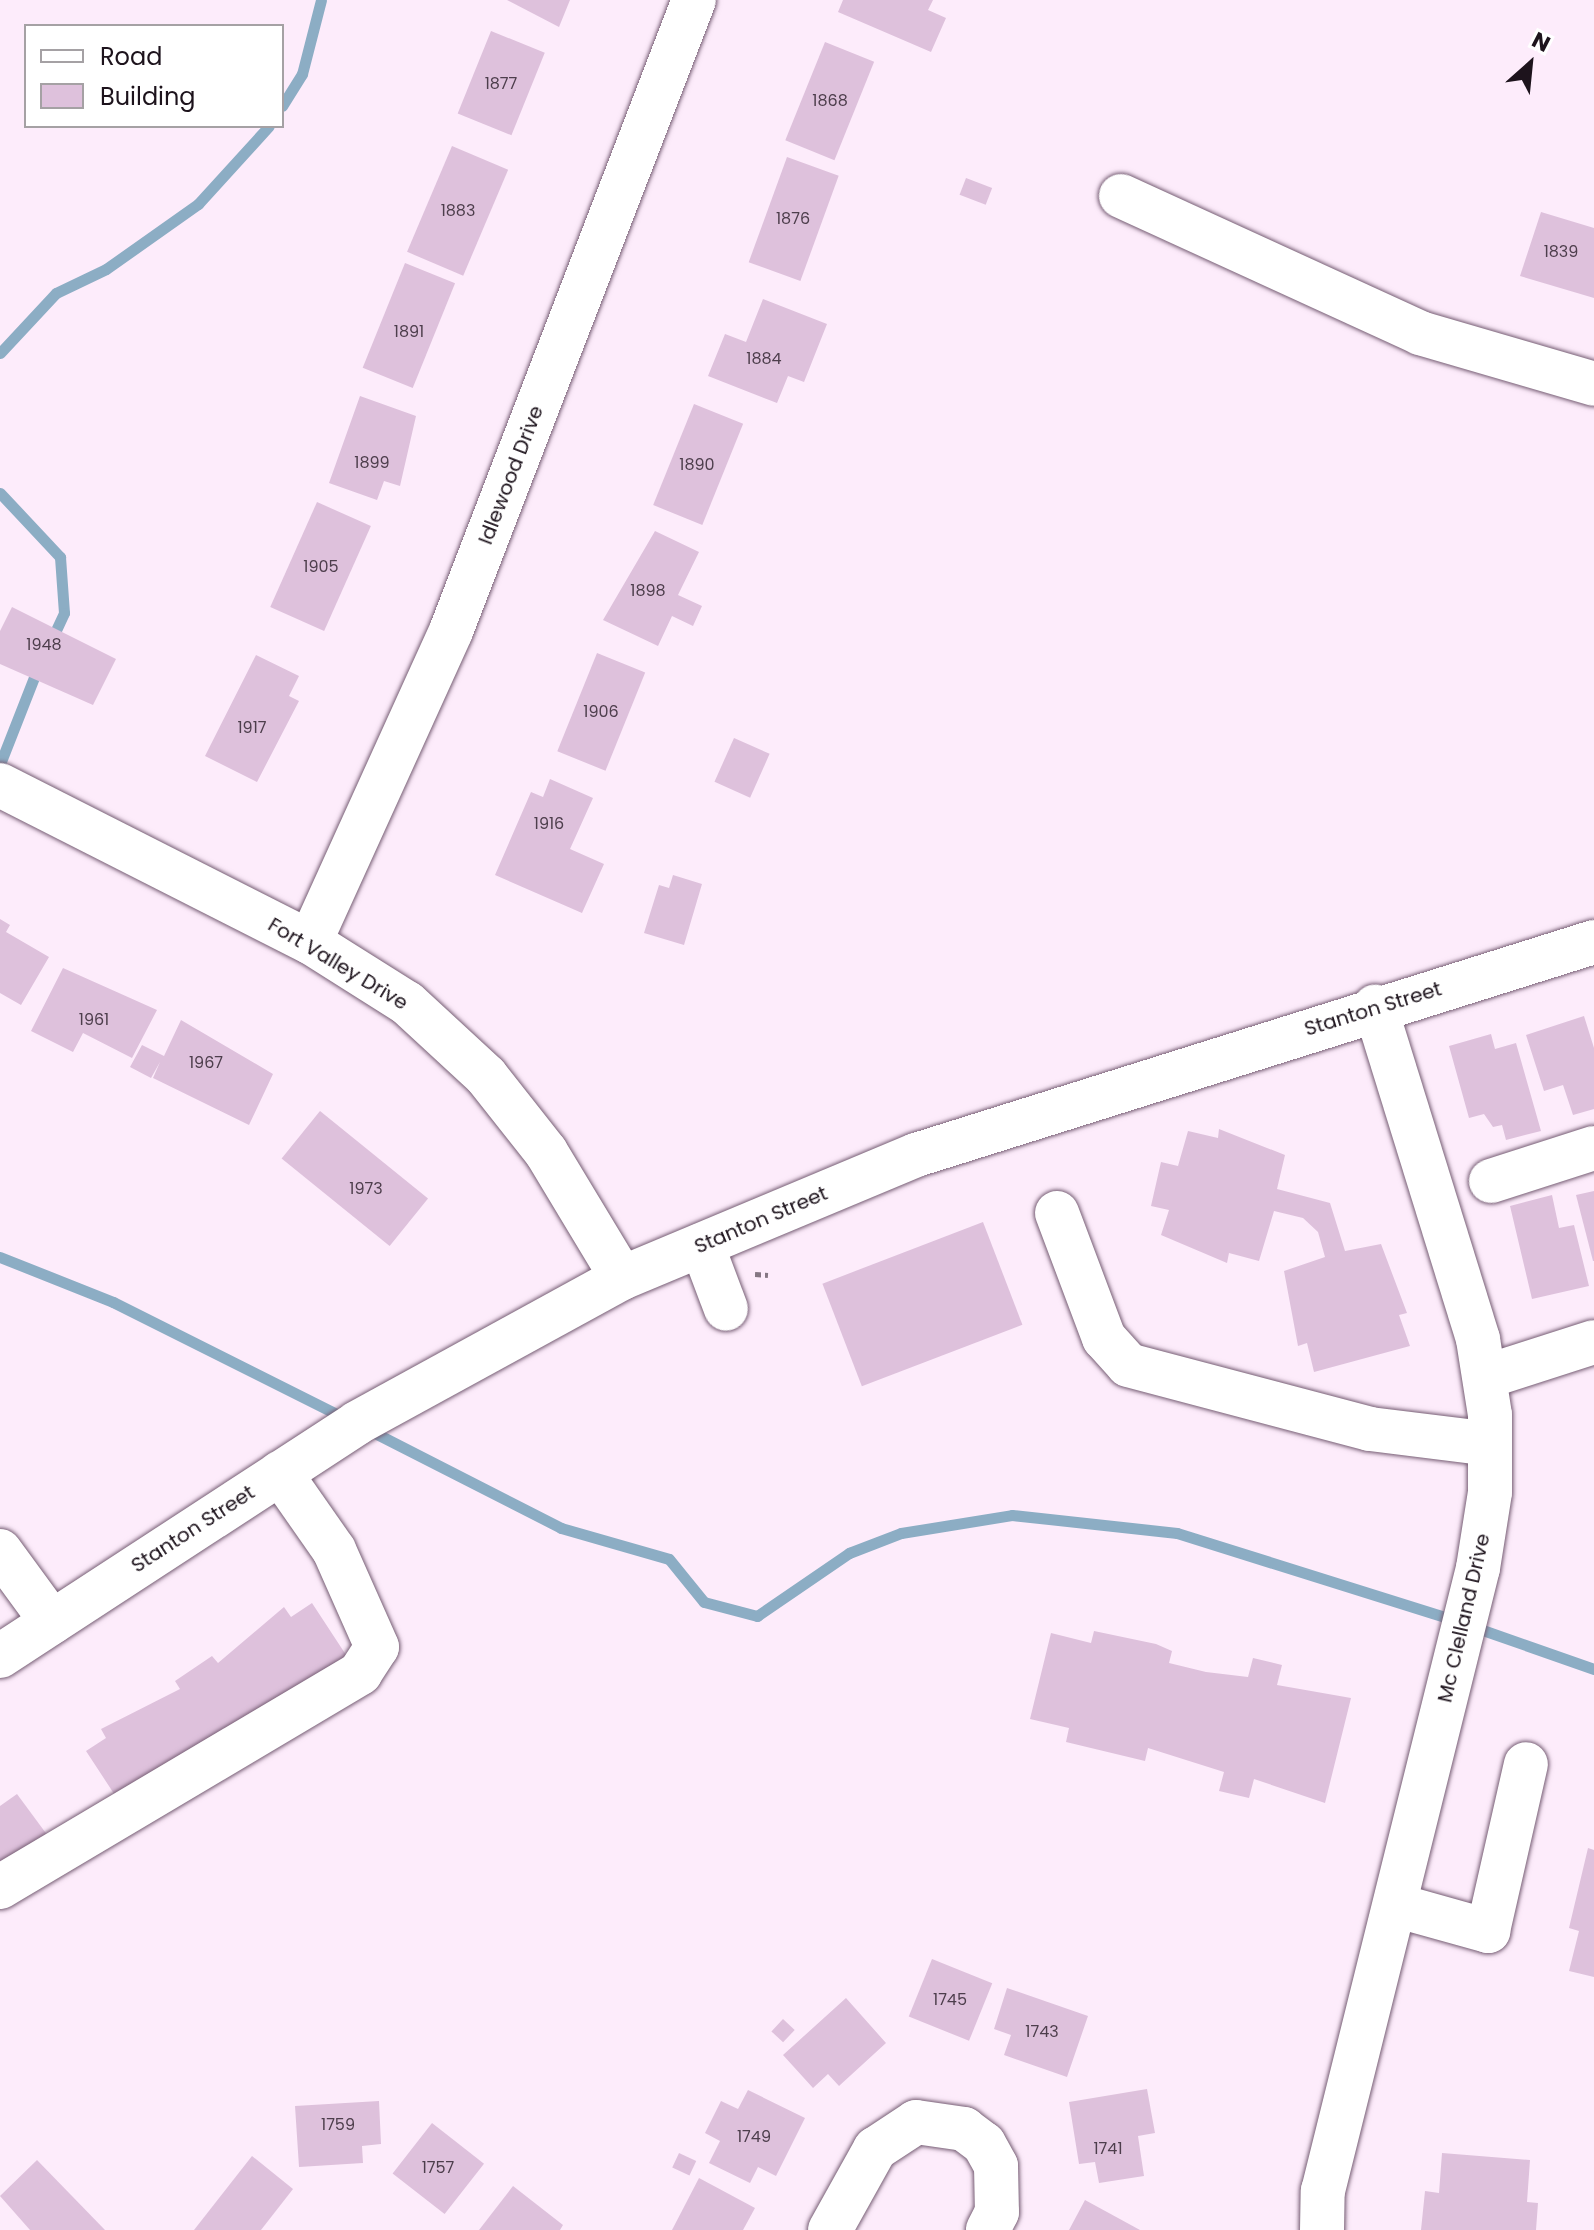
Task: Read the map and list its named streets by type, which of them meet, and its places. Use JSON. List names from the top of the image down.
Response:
{
  "streets": {
    "street": [
      "Idlewood Drive",
      "Fort Valley Drive",
      "Stanton Street",
      "Mc Clelland Drive"
    ]
  },
  "crossings": [
    ["Idlewood Drive", "Fort Valley Drive"],
    ["Fort Valley Drive", "Stanton Street"],
    ["Stanton Street", "Mc Clelland Drive"]
  ],
  "house_numbers": [
    "1877",
    "1868",
    "1883",
    "1876",
    "1839",
    "1891",
    "1884",
    "1899",
    "1890",
    "1905",
    "1898",
    "1948",
    "1906",
    "1917",
    "1916",
    "1961",
    "1967",
    "1973",
    "1745",
    "1743",
    "1759",
    "1749",
    "1741",
    "1757"
  ],
  "legend": ["Road", "Building"],
  "north": "top right"
}
